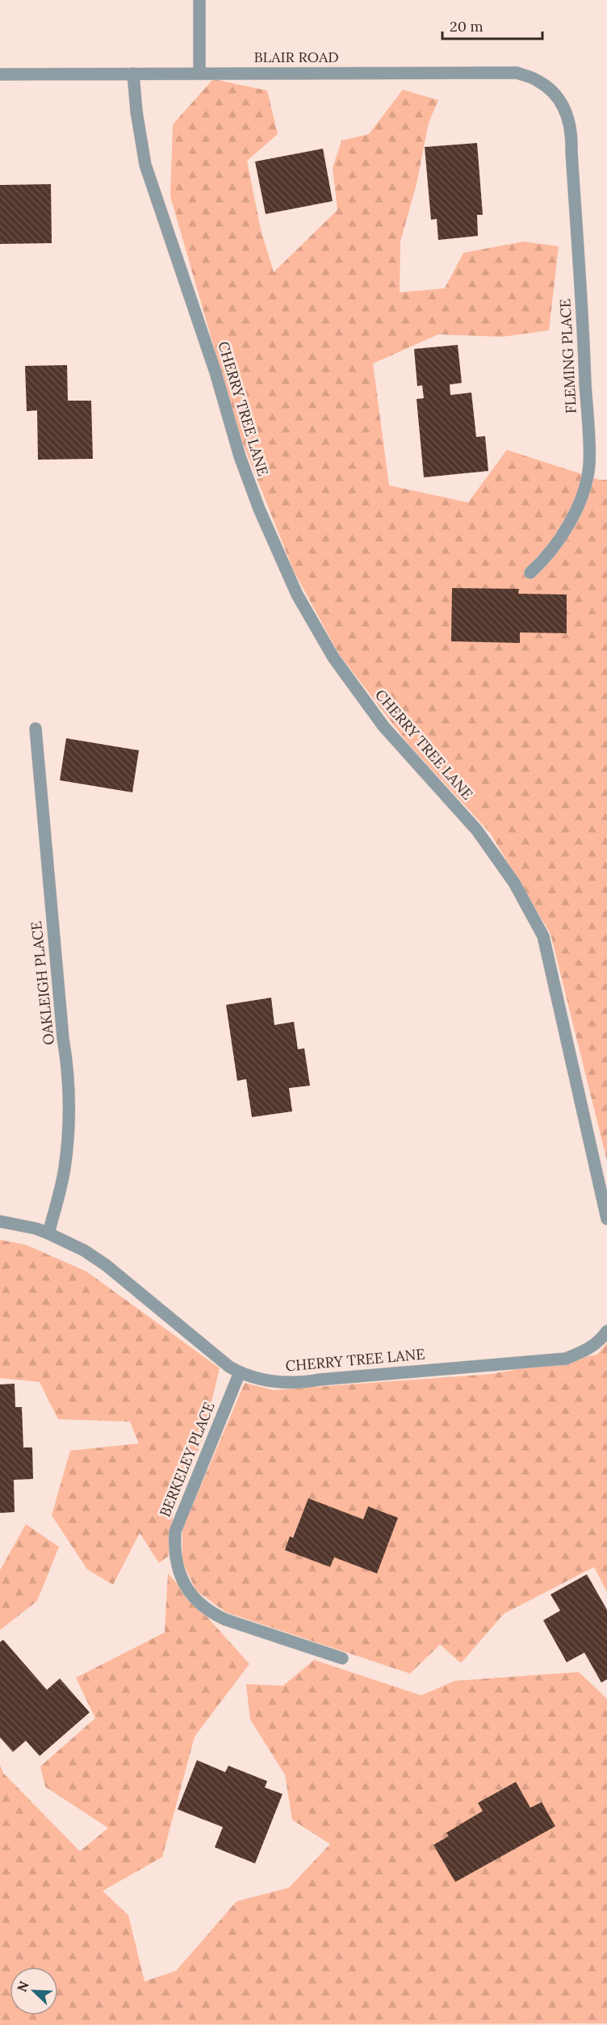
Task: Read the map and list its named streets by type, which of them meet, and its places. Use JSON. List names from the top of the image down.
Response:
{
  "streets": {
    "street": [
      "BLAIR ROAD",
      "FLEMING PLACE",
      "CHERRY TREE LANE",
      "OAKLEIGH PLACE",
      "BERKELEY PLACE"
    ]
  },
  "crossings": [
    ["BLAIR ROAD", "FLEMING PLACE"],
    ["BLAIR ROAD", "CHERRY TREE LANE"],
    ["CHERRY TREE LANE", "OAKLEIGH PLACE"],
    ["CHERRY TREE LANE", "BERKELEY PLACE"]
  ],
  "scale_bar": "20 m",
  "north": "top left"
}
